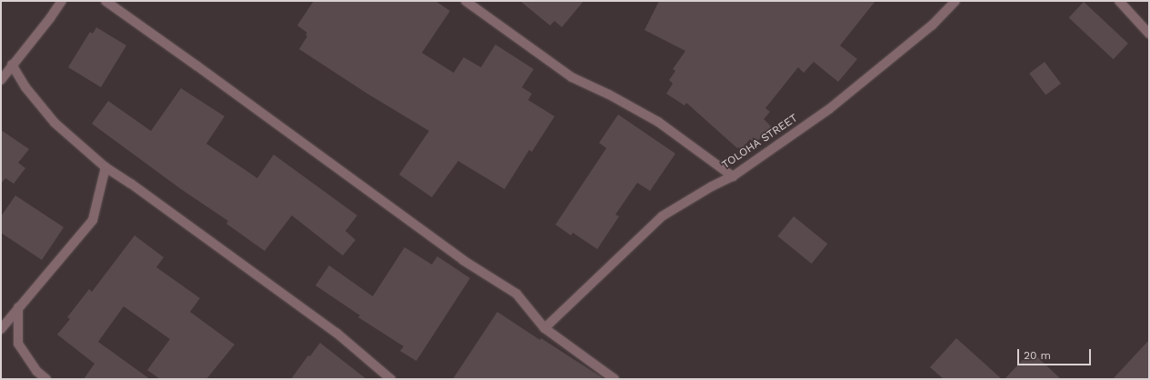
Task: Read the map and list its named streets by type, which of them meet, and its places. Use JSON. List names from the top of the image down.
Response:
{
  "streets": {
    "street": ["TOLOHA STREET"]
  },
  "scale_bar": "20 m"
}
